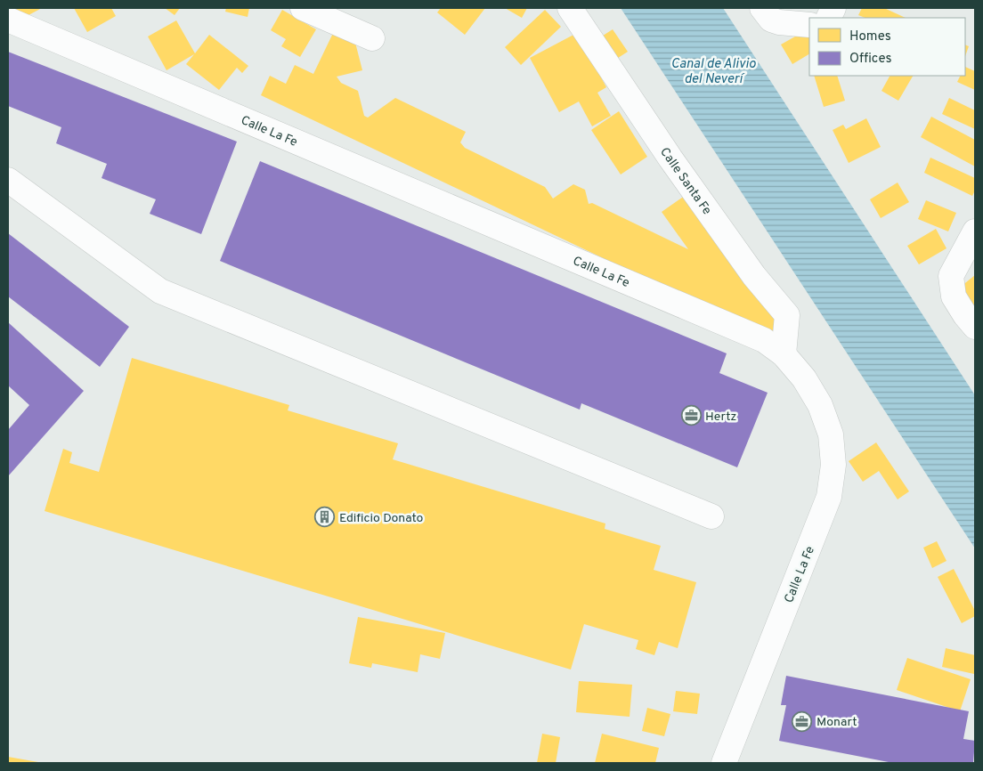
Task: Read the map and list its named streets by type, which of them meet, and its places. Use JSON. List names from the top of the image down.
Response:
{
  "streets": {
    "street": ["Calle La Fe", "Calle Santa Fe"]
  },
  "crossings": [
    ["Calle La Fe", "Calle Santa Fe"]
  ],
  "water": ["Canal de Alivio del Neverí"],
  "places": {
    "office": ["Hertz", "Monart"],
    "building": ["Edificio Donato"]
  },
  "legend": ["Homes", "Offices"]
}
